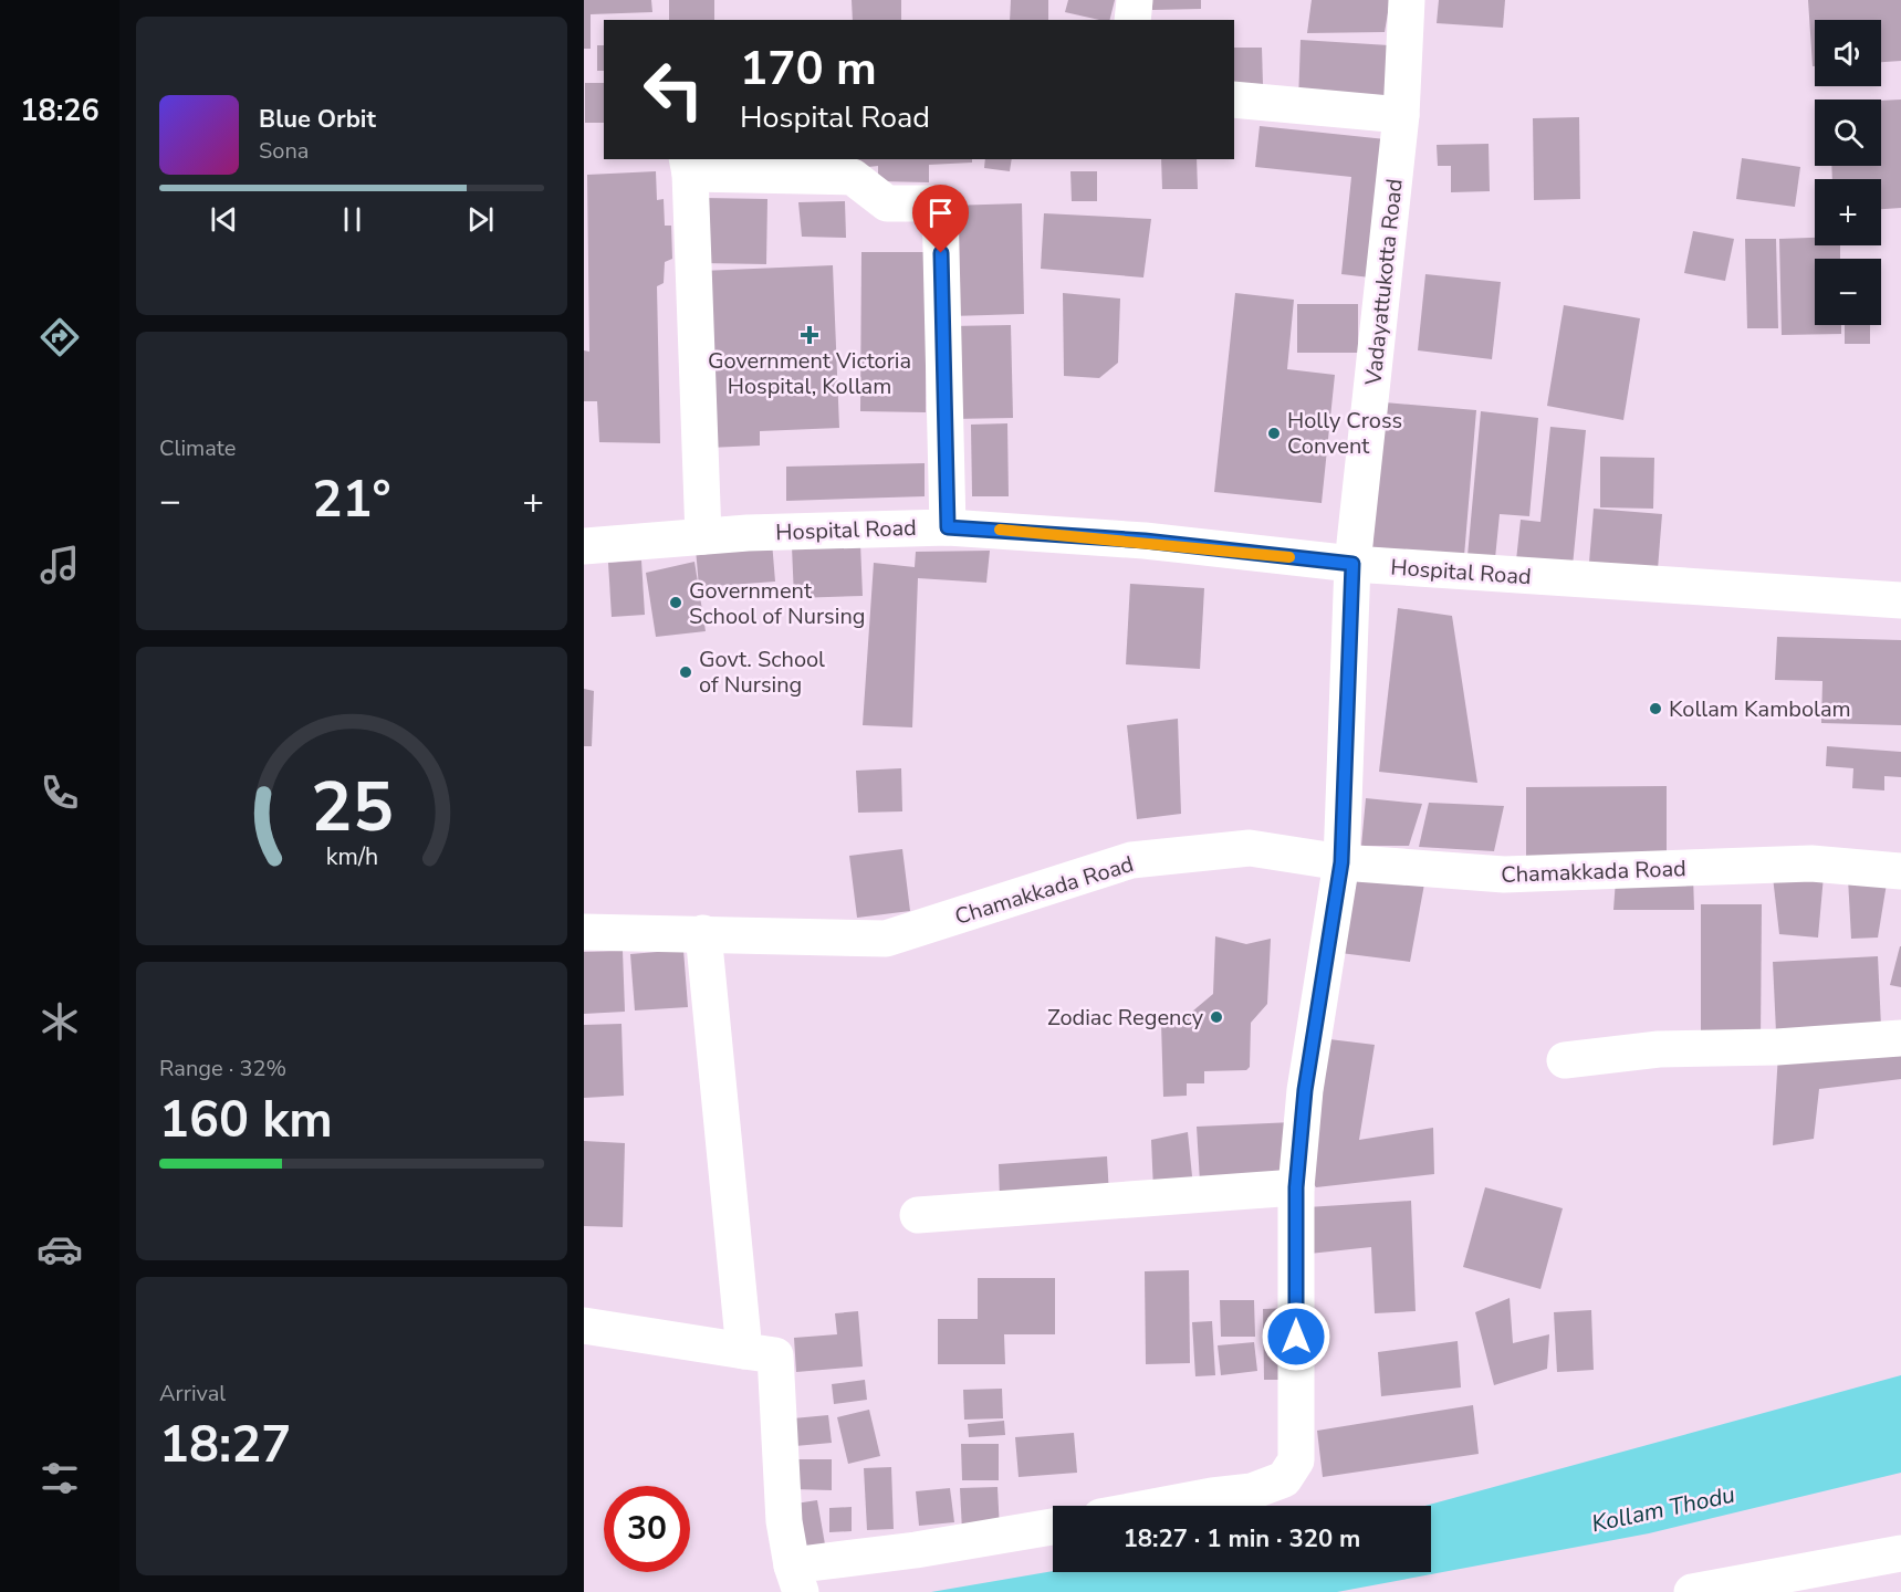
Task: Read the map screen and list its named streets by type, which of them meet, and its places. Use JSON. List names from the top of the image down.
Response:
{
  "streets": {
    "street": ["Vadayattukotta Road", "Hospital Road", "Chamakkada Road"]
  },
  "crossings": [
    ["Vadayattukotta Road", "Hospital Road"],
    ["Vadayattukotta Road", "Chamakkada Road"]
  ],
  "water": ["Kollam Thodu"],
  "places": {
    "health": ["Government Victoria Hospital, Kollam"],
    "other": [
      "Holly Cross Convent",
      "Government School of Nursing",
      "Govt. School of Nursing",
      "Kollam Kambolam",
      "Zodiac Regency"
    ]
  },
  "page": {
    "tabs": "18:26",
    "map_buttons": ["+", "−"],
    "turn": ["170 m", "Hospital Road"],
    "song": ["Blue Orbit", "Sona"],
    "tile": [
      "Climate",
      ["Range · 32%", "160 km"],
      ["Arrival", "18:27"]
    ],
    "heat": ["−", "21°", "+"],
    "limit": "30",
    "trip": "18:27 · 1 min · 320 m",
    "gauge": ["25", "km/h"]
  }
}
